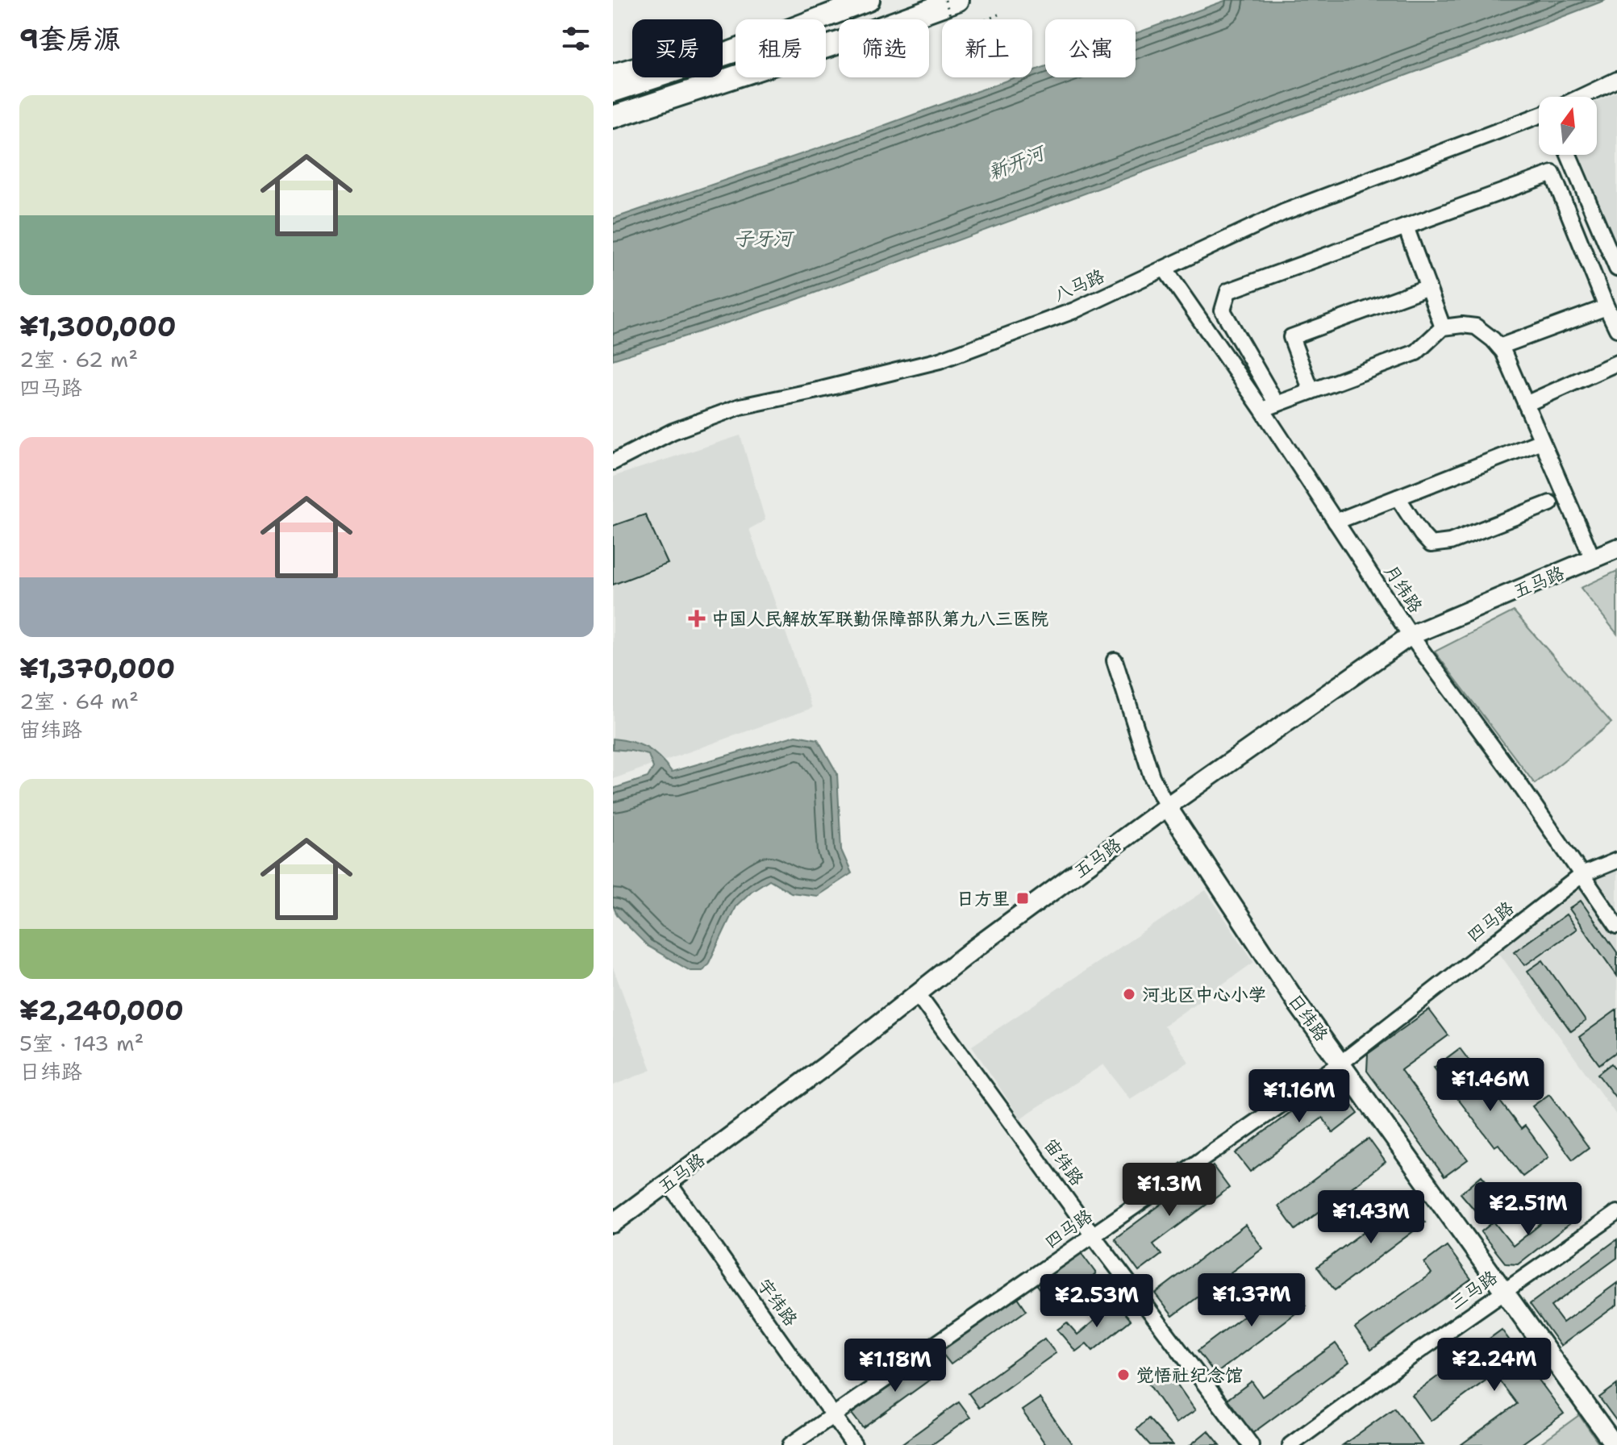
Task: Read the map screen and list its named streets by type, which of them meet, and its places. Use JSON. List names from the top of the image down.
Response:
{
  "streets": {
    "main road": ["五马路", "日纬路"],
    "street": [
      "八马路",
      "月纬路",
      "四马路",
      "宙纬路",
      "三马路",
      "宇纬路"
    ]
  },
  "crossings": [
    ["八马路", "月纬路"],
    ["五马路", "月纬路"],
    ["五马路", "日纬路"],
    ["五马路", "宙纬路"],
    ["五马路", "宇纬路"],
    ["月纬路", "四马路"],
    ["四马路", "日纬路"],
    ["四马路", "宙纬路"],
    ["四马路", "宇纬路"],
    ["日纬路", "三马路"]
  ],
  "water": ["新开河", "子牙河"],
  "places": {
    "health": ["中国人民解放军联勤保障部队第九八三医院"],
    "transit": ["日方里"],
    "other": ["河北区中心小学", "觉悟社纪念馆"]
  },
  "north": "top",
  "page": {
    "heading": "9套房源",
    "chip": [
      "买房",
      "租房",
      "筛选",
      "新上",
      "公寓"
    ],
    "list": [
      {
        "name": "¥1,300,000",
        "note": "2室 · 62 m² · 四马路"
      },
      {
        "name": "¥1,370,000",
        "note": "2室 · 64 m² · 宙纬路"
      },
      {
        "name": "¥2,240,000",
        "note": "5室 · 143 m² · 日纬路"
      }
    ],
    "price": [
      "¥1.46M",
      "¥1.16M",
      "¥1.3M",
      "¥2.51M",
      "¥1.43M",
      "¥1.37M",
      "¥2.53M",
      "¥2.24M",
      "¥1.18M"
    ]
  }
}
